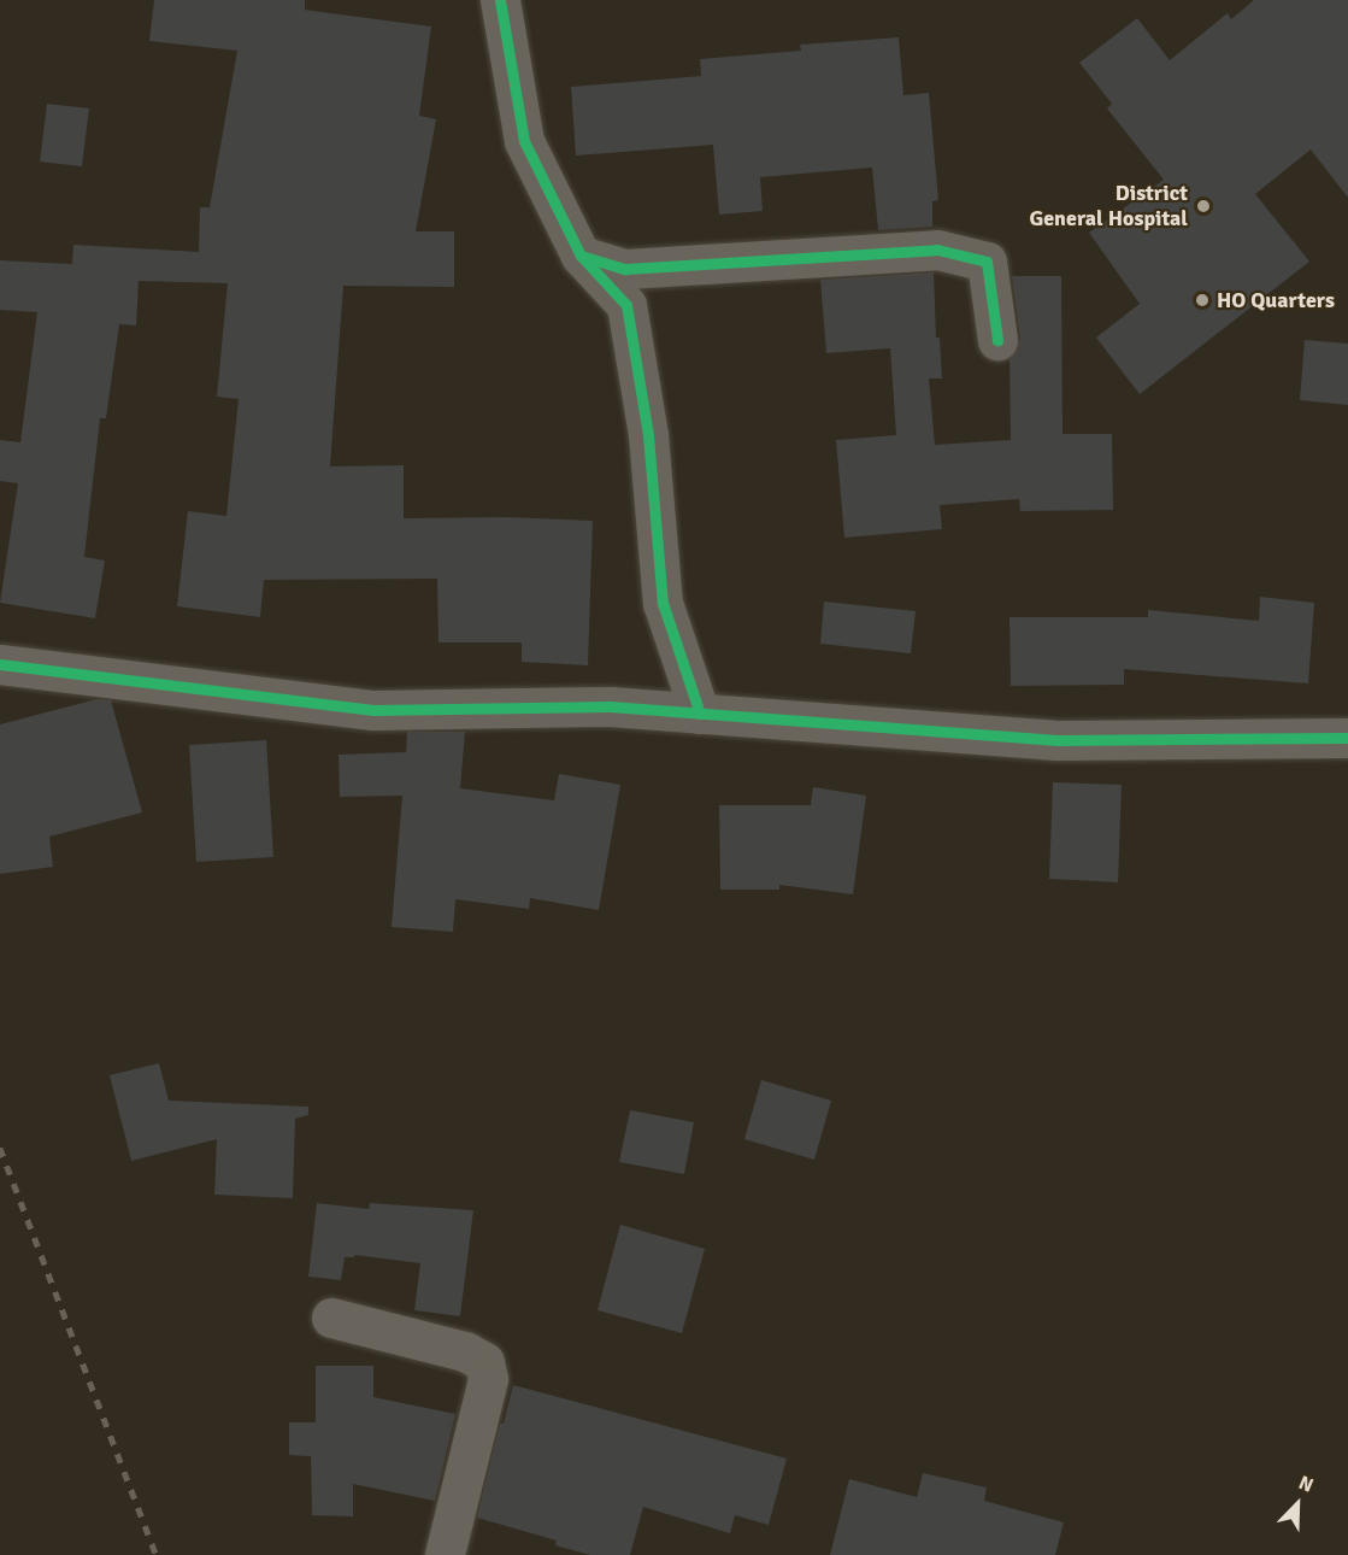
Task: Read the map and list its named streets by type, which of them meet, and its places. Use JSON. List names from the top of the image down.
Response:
{
  "places": ["District General Hospital", "HO Quarters"],
  "north": "top right"
}
